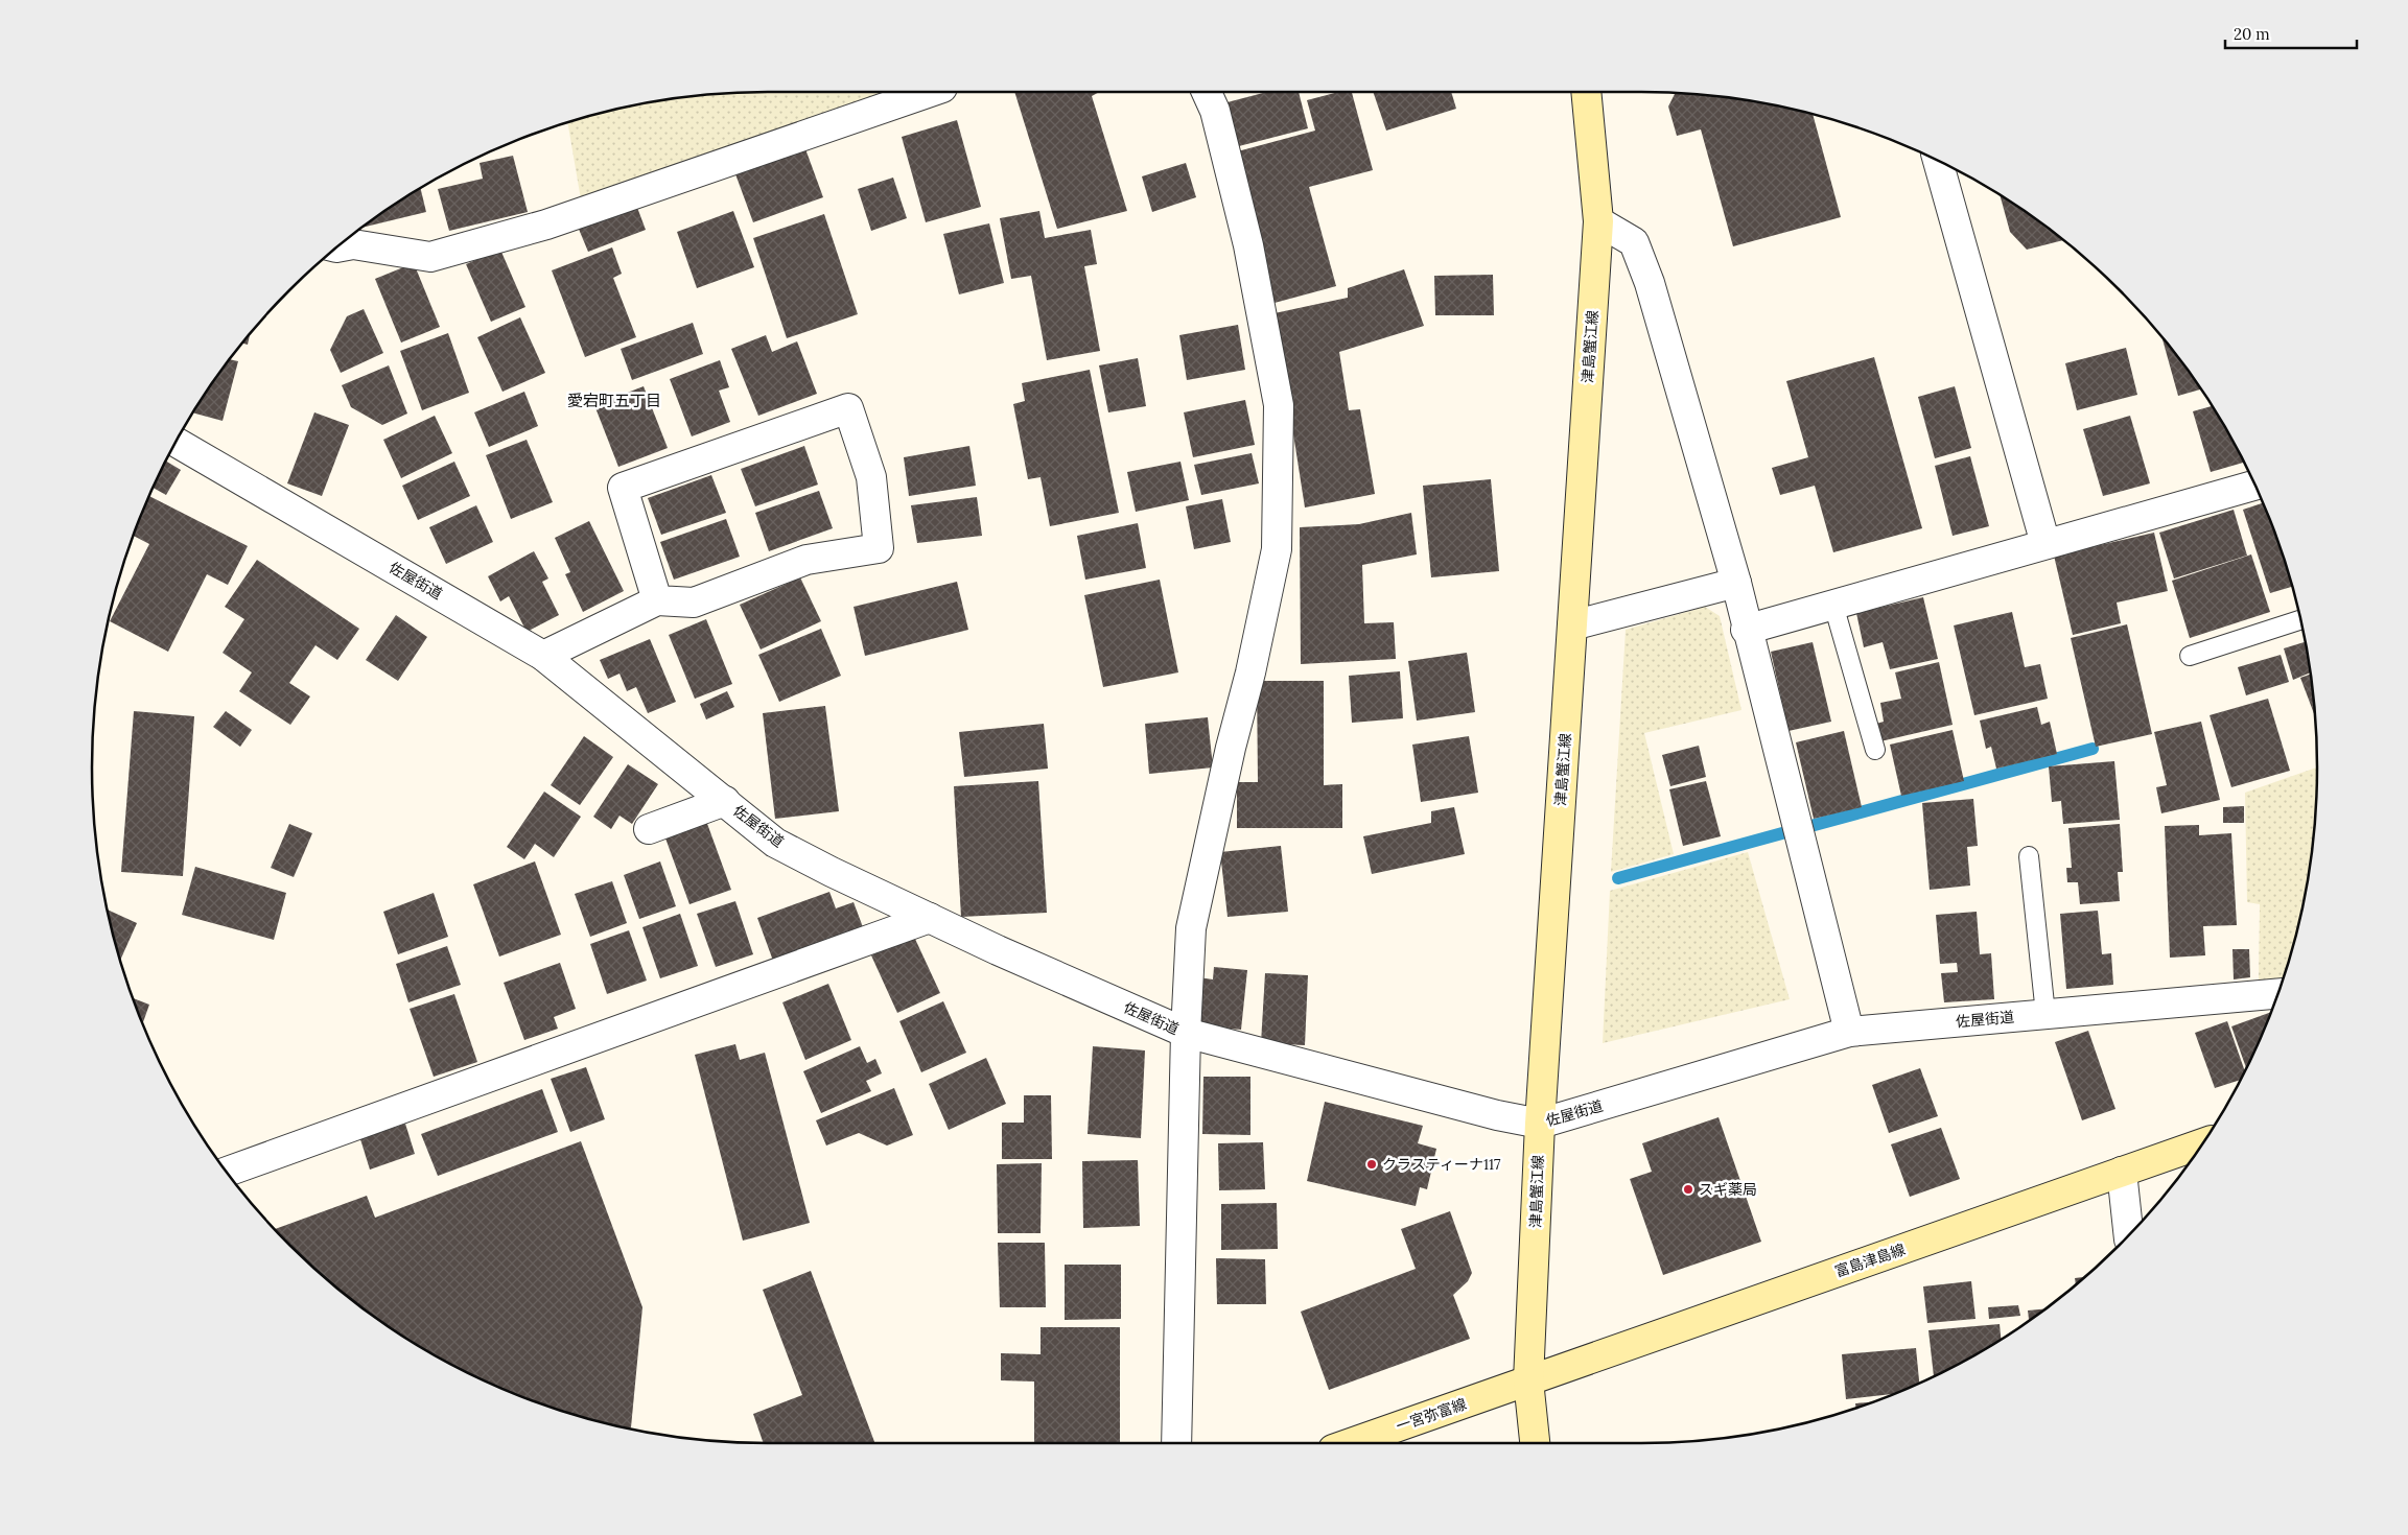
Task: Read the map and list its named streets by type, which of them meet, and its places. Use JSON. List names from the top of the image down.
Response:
{
  "streets": {
    "main road": ["津島蟹江線", "富島津島線", "一宮弥富線"],
    "street": ["佐屋街道"]
  },
  "crossings": [
    ["津島蟹江線", "佐屋街道"],
    ["津島蟹江線", "富島津島線"],
    ["津島蟹江線", "一宮弥富線"],
    ["富島津島線", "一宮弥富線"]
  ],
  "districts": ["愛宕町五丁目"],
  "places": ["クラスティーナ117", "スギ薬局"],
  "scale_bar": "20 m"
}
